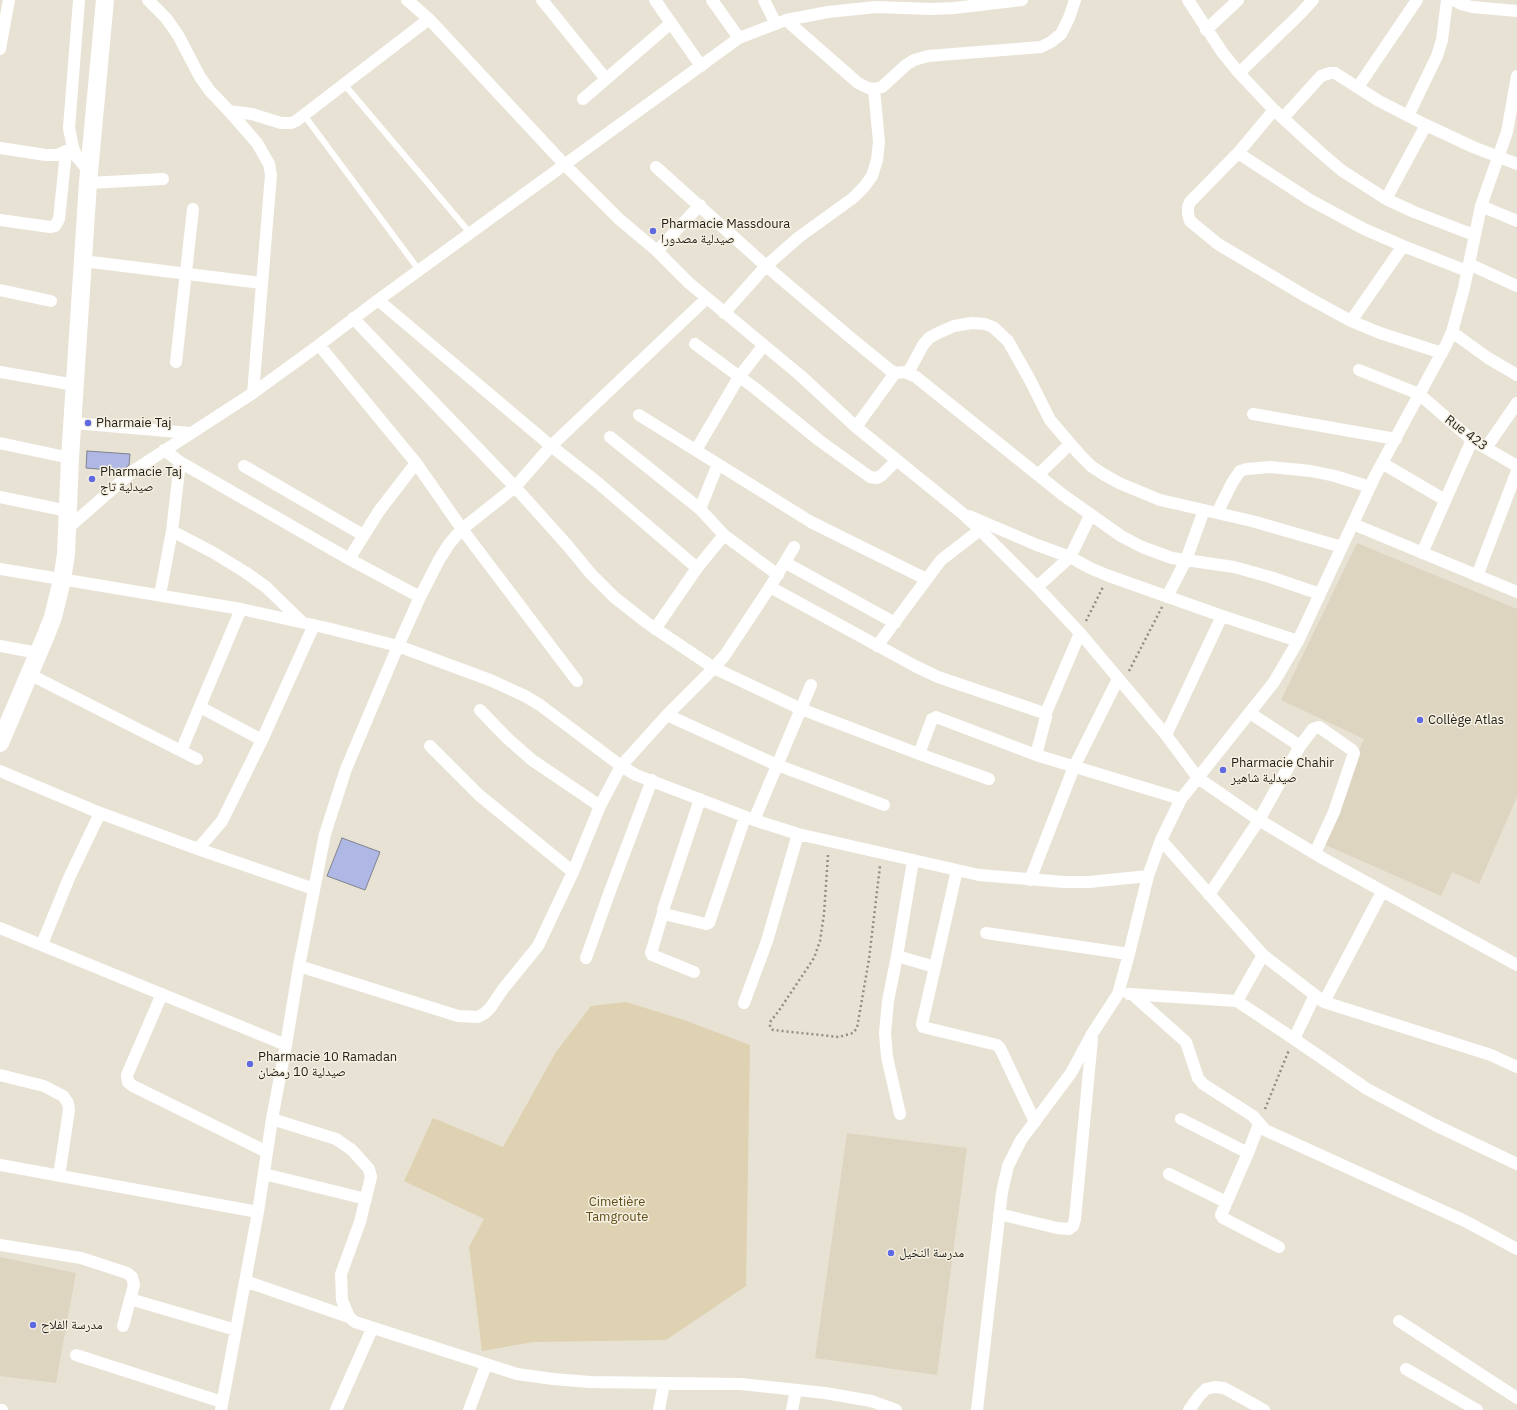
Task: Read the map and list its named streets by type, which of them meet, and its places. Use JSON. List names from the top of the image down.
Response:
{
  "streets": {
    "street": ["Rue 423"]
  },
  "parks": ["Cimetière Tamgroute"],
  "places": [
    "Pharmacie Massdoura صيدلية مصدورا",
    "Pharmaie Taj",
    "Pharmacie Taj صيدلية تاج",
    "Collège Atlas",
    "Pharmacie Chahir صيدلية شاهير",
    "Pharmacie 10 Ramadan صيدلية 10 رمضان",
    "مدرسة النخيل",
    "مدرسة الفلاح"
  ]
}
